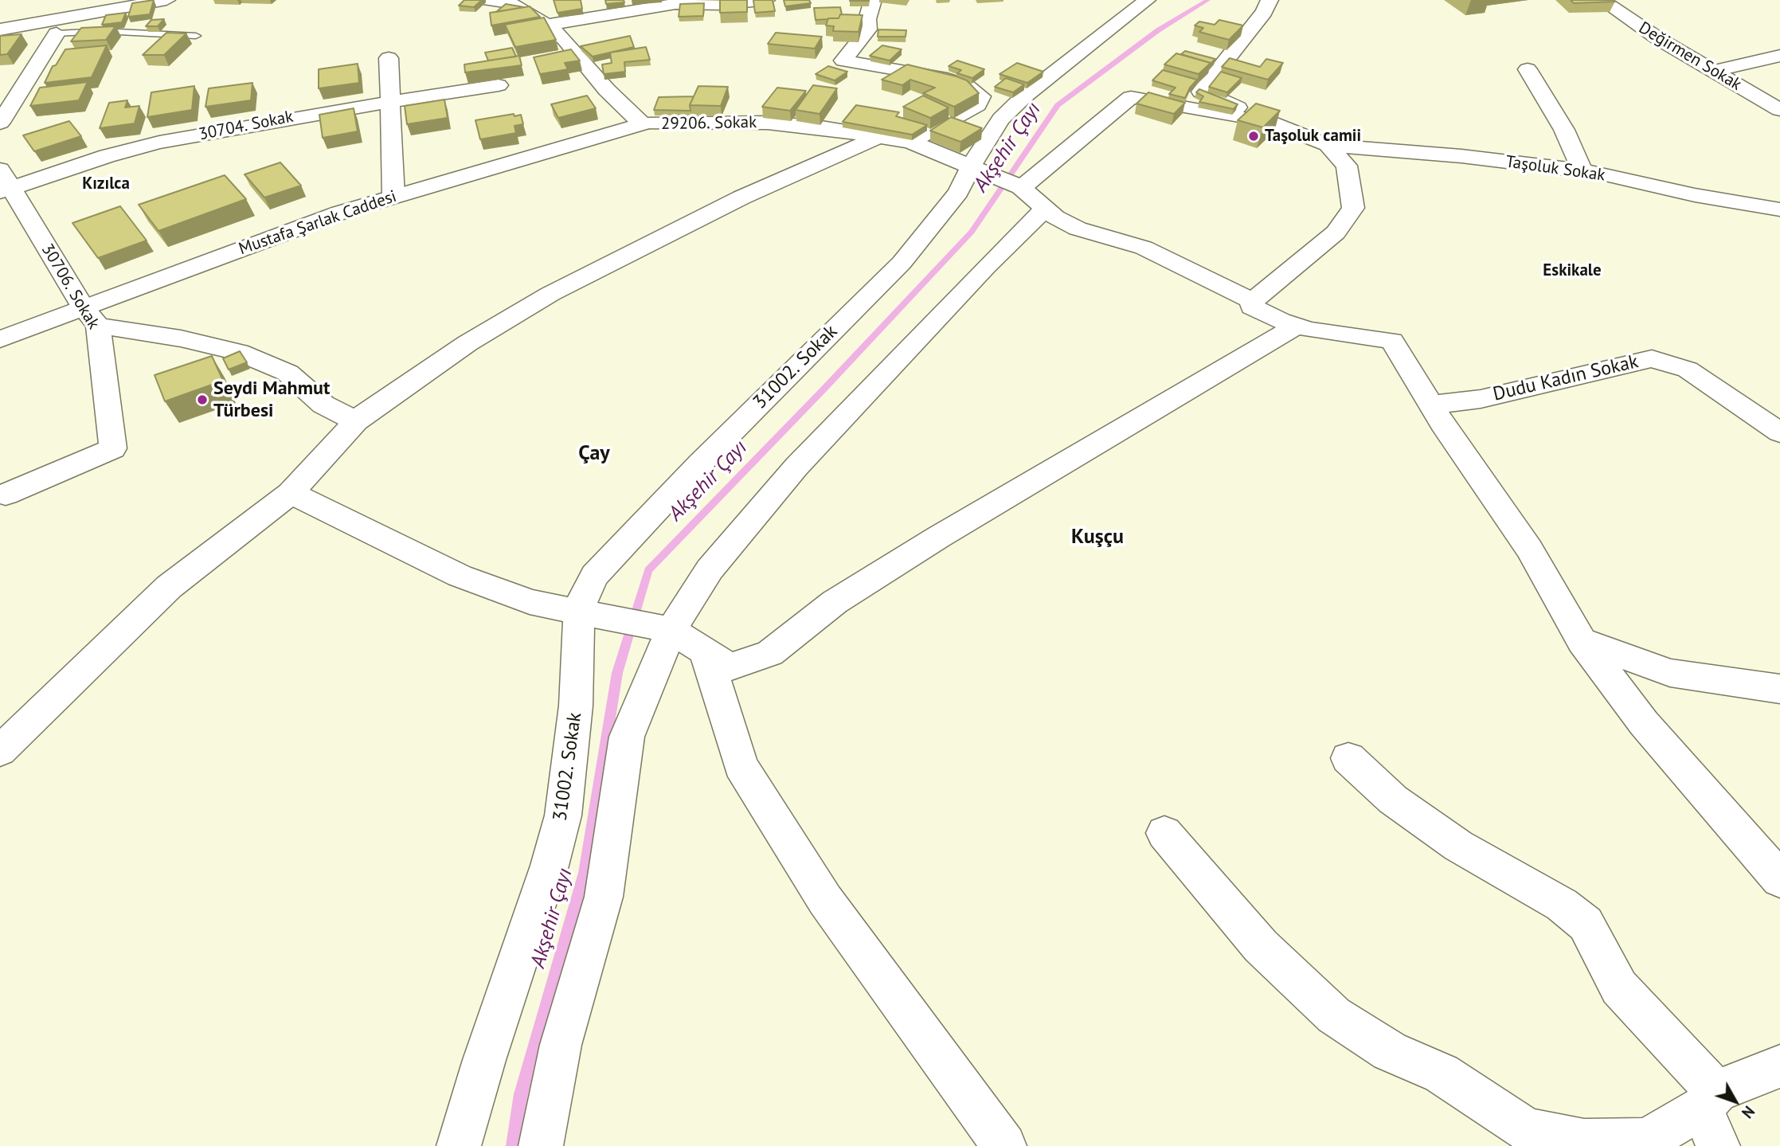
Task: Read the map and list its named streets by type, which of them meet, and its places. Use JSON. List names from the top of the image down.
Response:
{
  "streets": {
    "street": [
      "Değirmen Sokak",
      "29206. Sokak",
      "30704. Sokak",
      "Taşoluk Sokak",
      "Mustafa Şarlak Caddesi",
      "30706. Sokak",
      "31002. Sokak",
      "Dudu Kadın Sokak"
    ]
  },
  "crossings": [
    ["29206. Sokak", "Mustafa Şarlak Caddesi"],
    ["29206. Sokak", "31002. Sokak"],
    ["30704. Sokak", "30706. Sokak"],
    ["Mustafa Şarlak Caddesi", "30706. Sokak"]
  ],
  "districts": [
    "Kızılca",
    "Eskikale",
    "Çay",
    "Kuşçu"
  ],
  "water": ["Akşehir Çayı"],
  "places": ["Taşoluk camii", "Seydi Mahmut Türbesi"],
  "north": "bottom right"
}
